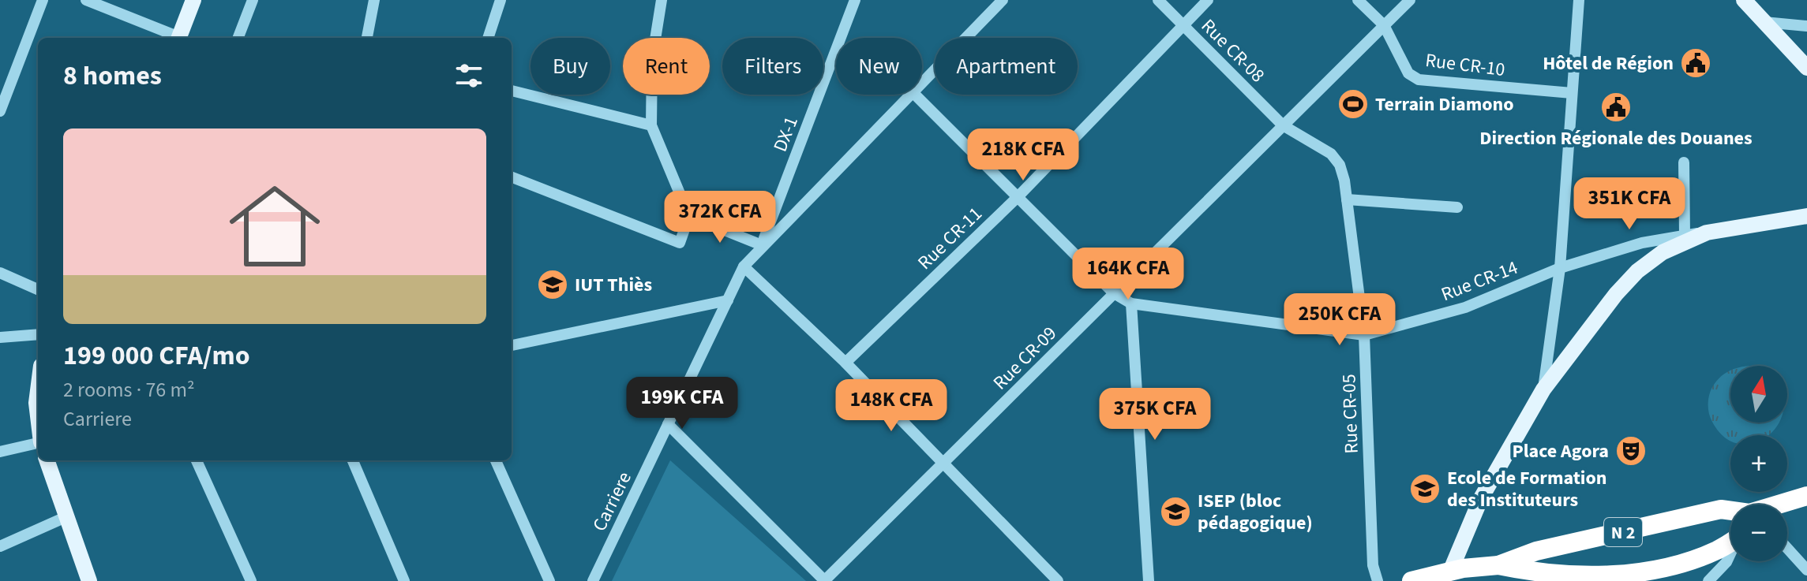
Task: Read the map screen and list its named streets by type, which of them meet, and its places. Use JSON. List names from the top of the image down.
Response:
{
  "streets": {
    "highway": ["N 2"],
    "street": [
      "Rue CR-08",
      "Rue CR-10",
      "DX-1",
      "Rue CR-11",
      "Rue CR-14",
      "Rue CR-09",
      "Rue CR-05",
      "Carriere"
    ]
  },
  "crossings": [
    ["Rue CR-08", "Rue CR-11"],
    ["Rue CR-08", "Rue CR-09"],
    ["Rue CR-08", "Rue CR-05"],
    ["Rue CR-10", "Rue CR-09"],
    ["DX-1", "Carriere"],
    ["Rue CR-11", "Rue CR-14"],
    ["Rue CR-14", "Rue CR-09"],
    ["Rue CR-14", "Rue CR-05"],
    ["Rue CR-09", "Rue CR-05"]
  ],
  "places": {
    "public building": ["Hôtel de Région", "Direction Régionale des Douanes"],
    "sports": ["Terrain Diamono"],
    "school or university": ["IUT Thiès", "Ecole de Formation des Instituteurs", "ISEP (bloc pédagogique)"],
    "theatre": ["Place Agora"]
  },
  "north": "top",
  "page": {
    "chip": [
      "Buy",
      "Rent",
      "Filters",
      "New",
      "Apartment"
    ],
    "heading": "8 homes",
    "list": [
      {
        "name": "199 000 CFA/mo",
        "note": "2 rooms · 76 m² · Carriere"
      }
    ],
    "price": [
      "218K CFA",
      "351K CFA",
      "372K CFA",
      "164K CFA",
      "250K CFA",
      "199K CFA",
      "148K CFA",
      "375K CFA"
    ],
    "map_buttons": ["+", "−"]
  }
}
